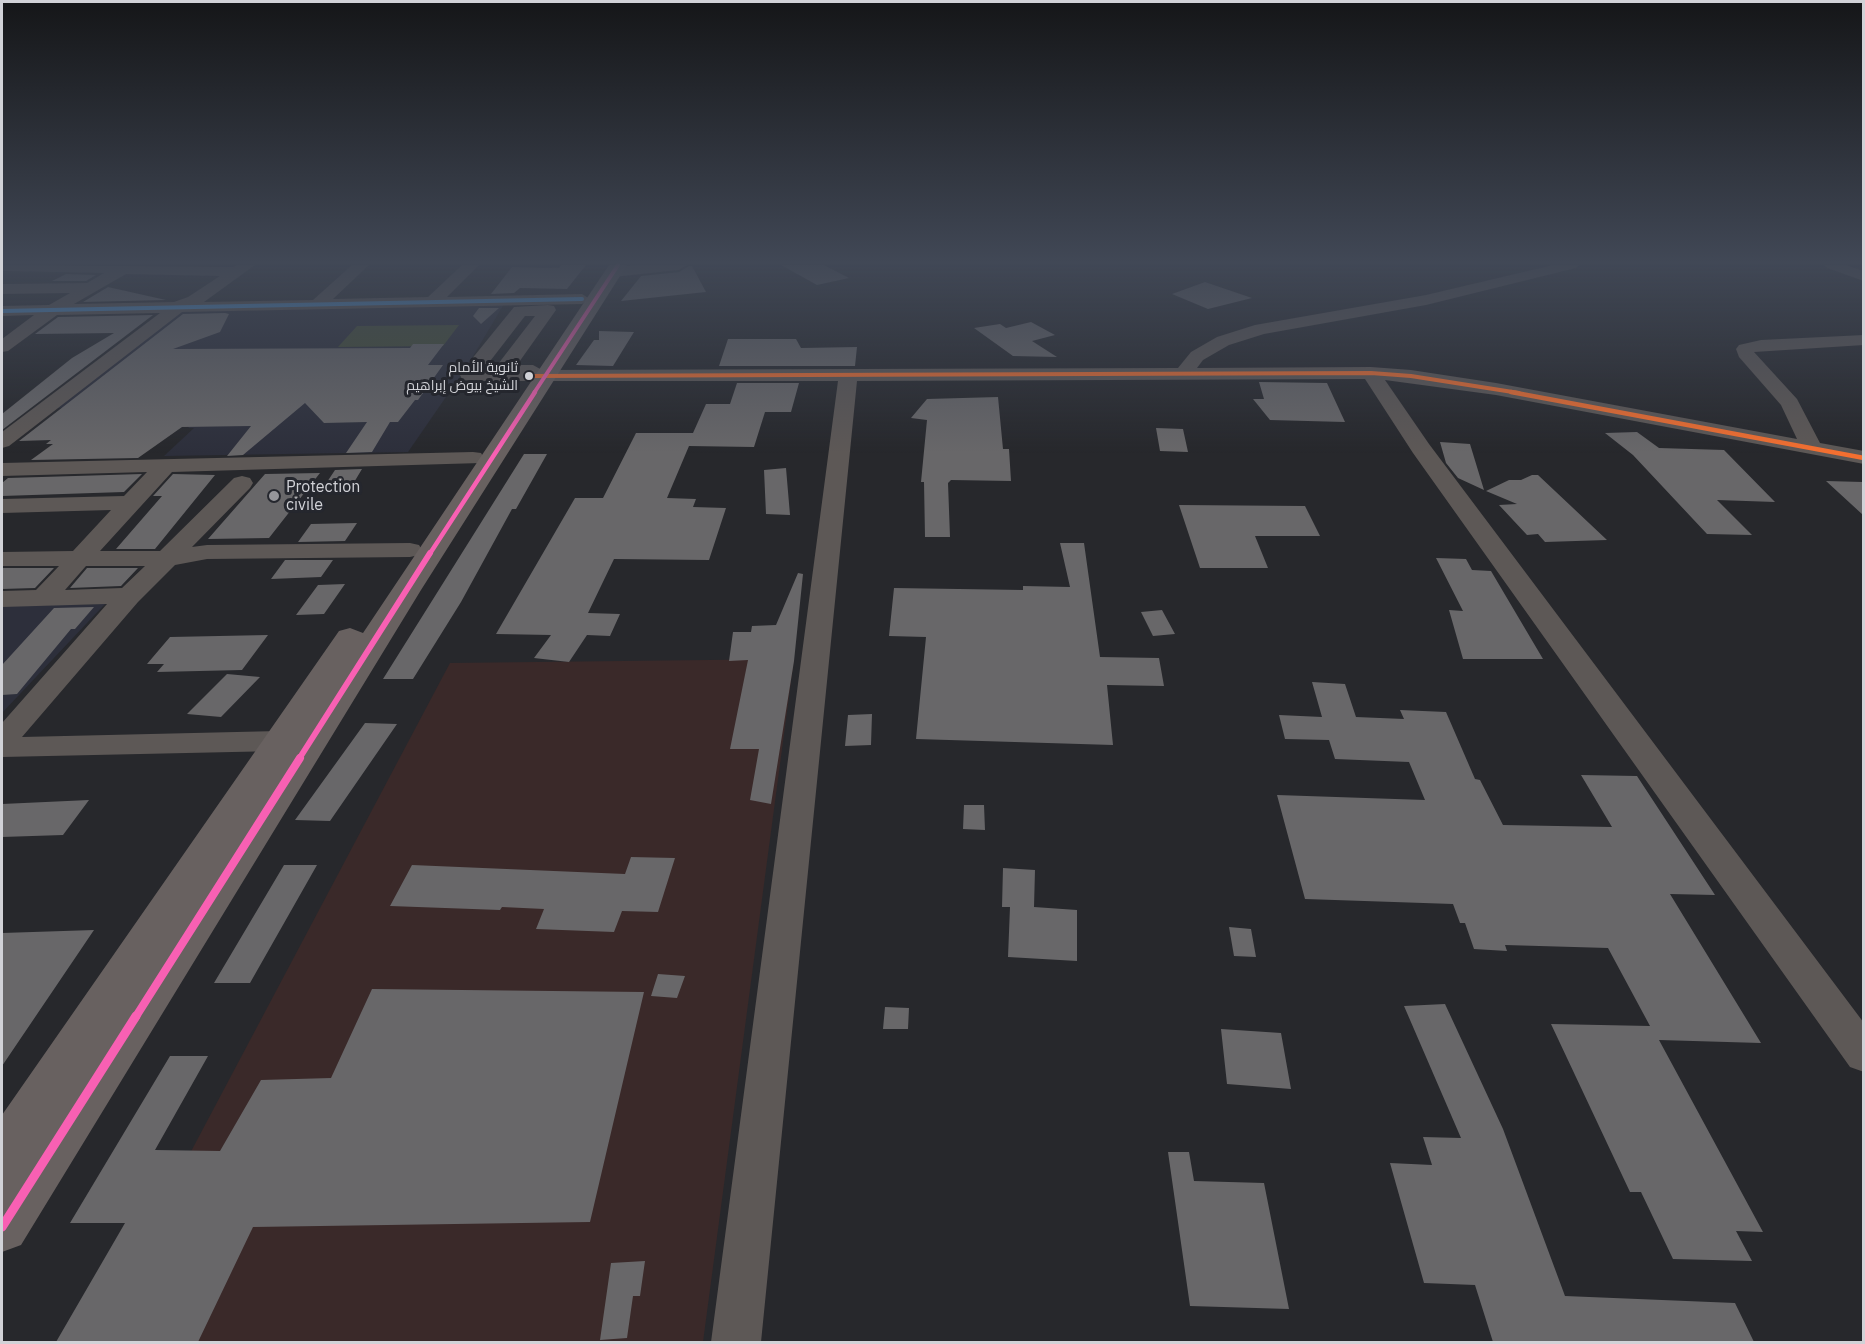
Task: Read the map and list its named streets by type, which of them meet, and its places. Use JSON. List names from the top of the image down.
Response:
{
  "places": ["ثانوية الأمام الشيخ بيوض إبراهيم", "Protection civile"]
}
